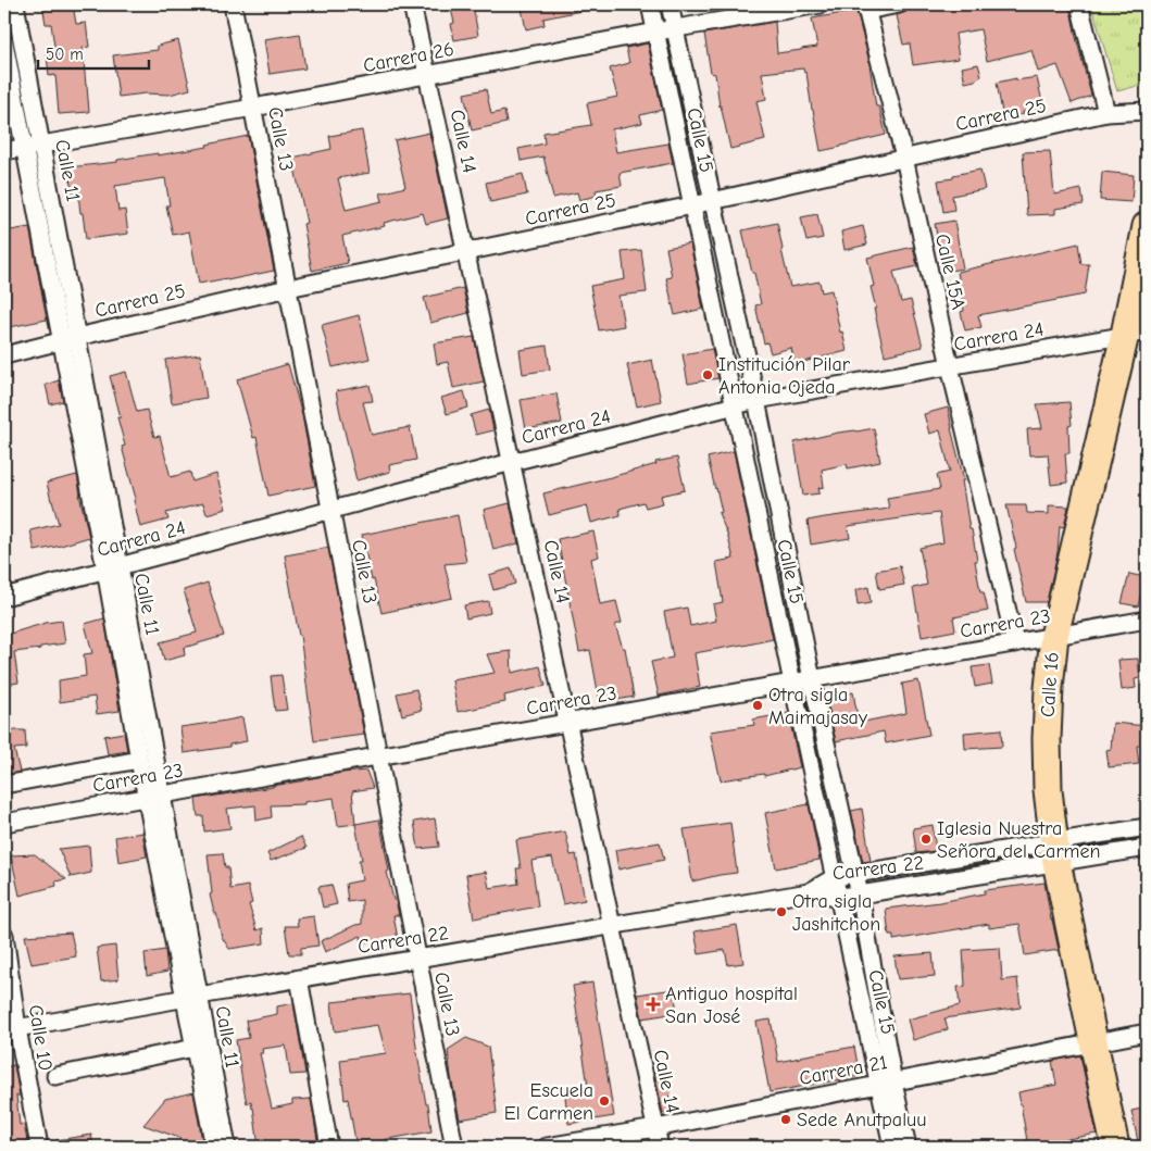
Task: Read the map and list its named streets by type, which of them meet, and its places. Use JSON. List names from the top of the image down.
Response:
{
  "streets": {
    "highway": ["Calle 16"],
    "street": [
      "Carrera 26",
      "Carrera 25",
      "Calle 13",
      "Calle 15",
      "Calle 14",
      "Calle 11",
      "Calle 15A",
      "Carrera 24",
      "Carrera 23",
      "Carrera 22",
      "Calle 10",
      "Carrera 21"
    ]
  },
  "crossings": [
    ["Carrera 26", "Calle 13"],
    ["Carrera 26", "Calle 15"],
    ["Carrera 26", "Calle 14"],
    ["Carrera 26", "Calle 11"],
    ["Carrera 25", "Calle 13"],
    ["Carrera 25", "Calle 15"],
    ["Carrera 25", "Calle 14"],
    ["Carrera 25", "Calle 11"],
    ["Carrera 25", "Calle 15A"],
    ["Calle 13", "Carrera 24"],
    ["Calle 13", "Carrera 23"],
    ["Calle 13", "Carrera 22"],
    ["Calle 15", "Carrera 24"],
    ["Calle 15", "Carrera 23"],
    ["Calle 15", "Carrera 22"],
    ["Calle 15", "Carrera 21"],
    ["Calle 14", "Carrera 24"],
    ["Calle 14", "Carrera 23"],
    ["Calle 14", "Carrera 22"],
    ["Calle 14", "Carrera 21"],
    ["Calle 11", "Carrera 24"],
    ["Calle 11", "Carrera 23"],
    ["Calle 11", "Carrera 22"],
    ["Calle 15A", "Carrera 24"],
    ["Calle 15A", "Carrera 23"],
    ["Carrera 24", "Calle 16"],
    ["Carrera 23", "Calle 16"],
    ["Calle 16", "Carrera 22"],
    ["Calle 16", "Carrera 21"],
    ["Carrera 22", "Calle 10"]
  ],
  "places": {
    "other": [
      "Institución Pilar Antonia Ojeda",
      "Otra sigla Maimajasay",
      "Iglesia Nuestra Señora del Carmen",
      "Otra sigla Jashitchon",
      "Escuela El Carmen",
      "Sede Anutpaluu"
    ],
    "health": ["Antiguo hospital San José"]
  },
  "scale_bar": "50 m"
}
